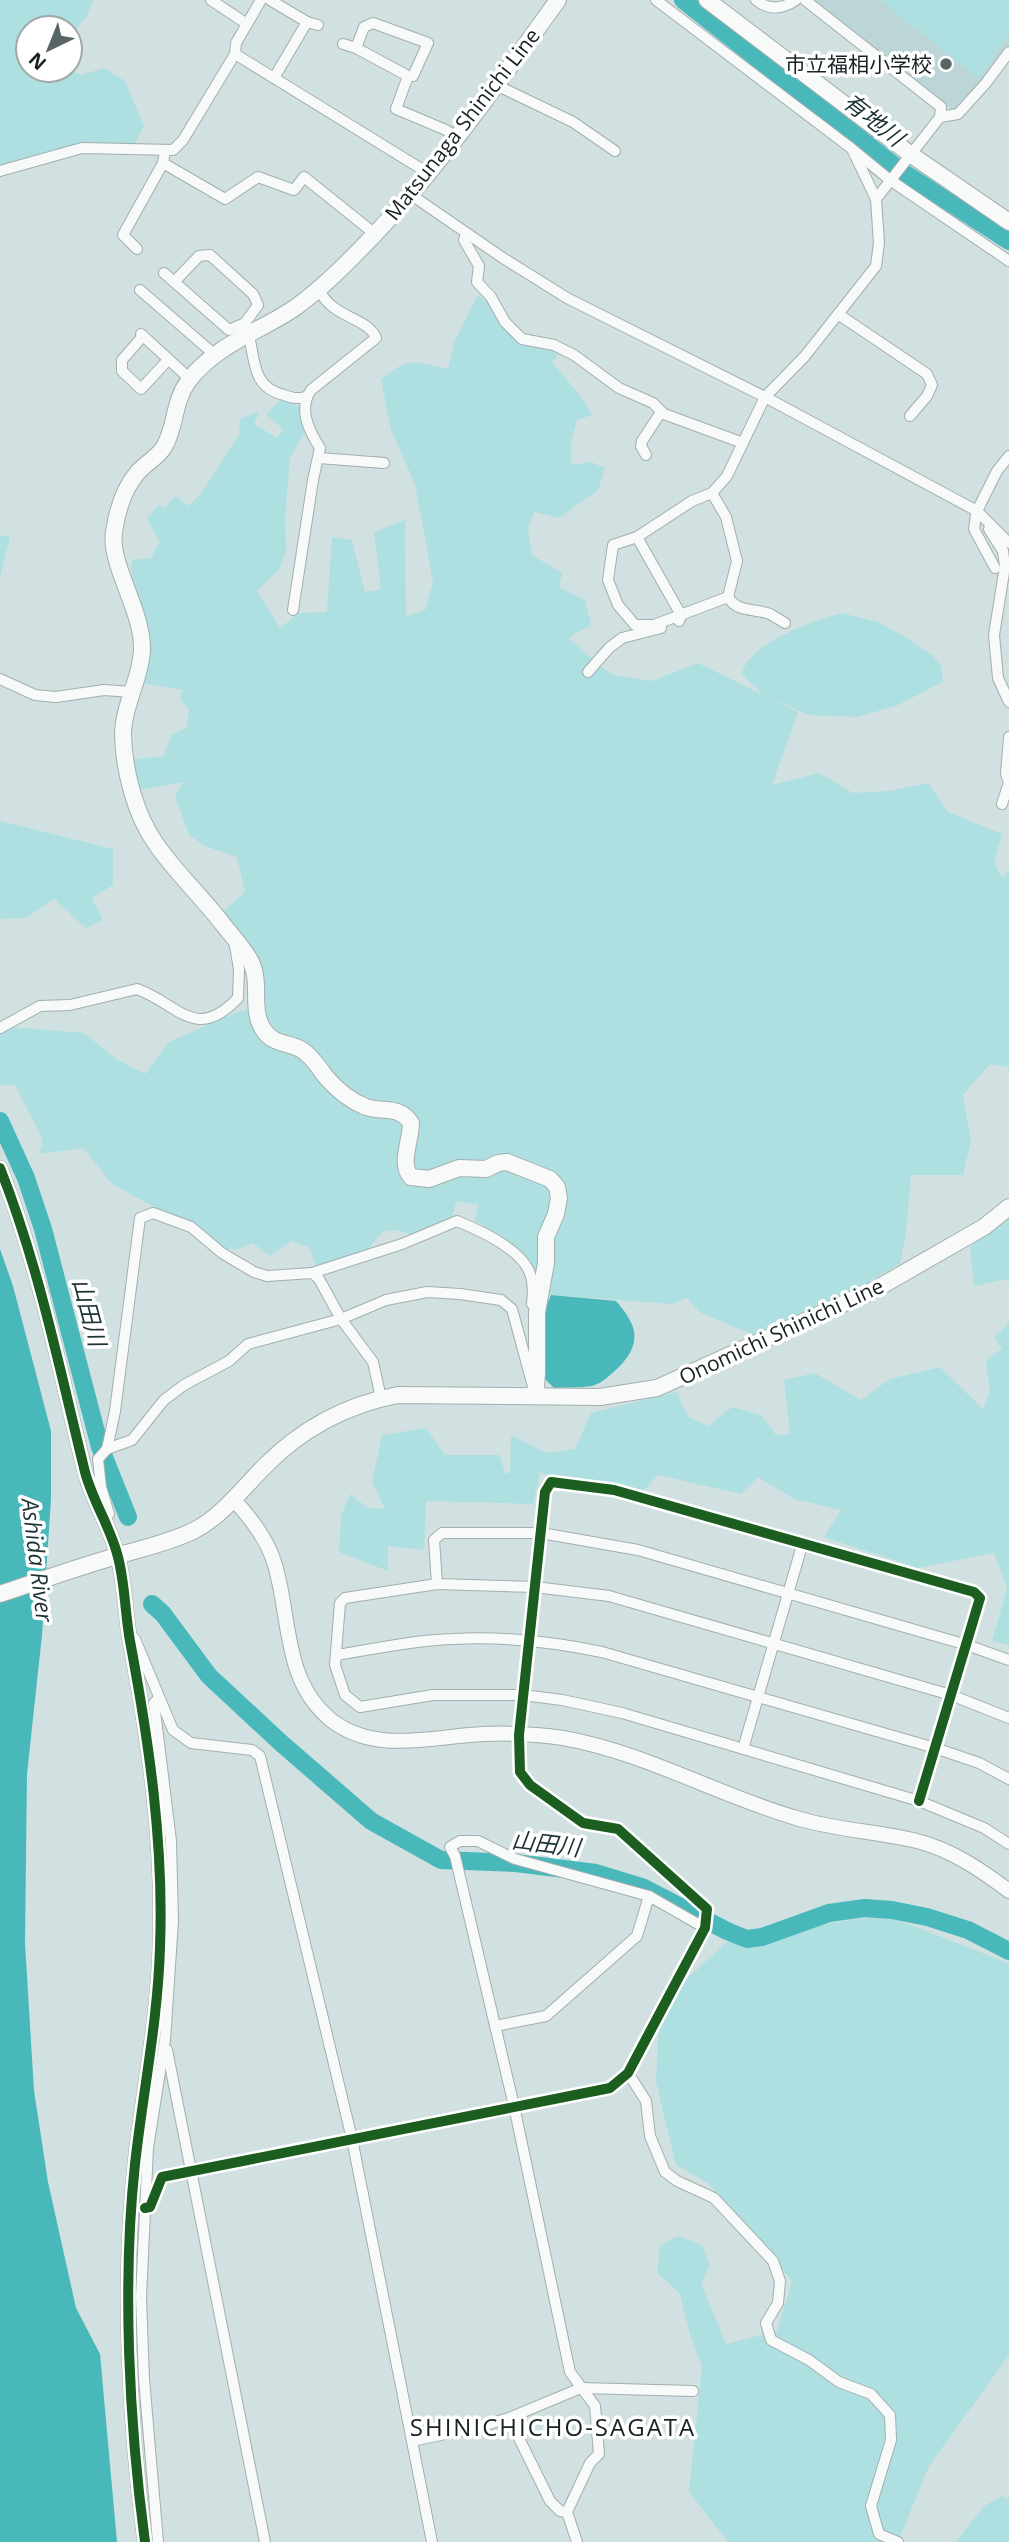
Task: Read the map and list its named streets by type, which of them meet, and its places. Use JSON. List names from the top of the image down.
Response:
{
  "streets": {
    "main road": ["Matsunaga Shinichi Line", "Onomichi Shinichi Line"]
  },
  "crossings": [
    ["Matsunaga Shinichi Line", "Onomichi Shinichi Line"]
  ],
  "districts": ["SHINICHICHO-SAGATA"],
  "water": ["有地川", "山田川", "Ashida River"],
  "places": ["市立福相小学校"],
  "north": "bottom left"
}
